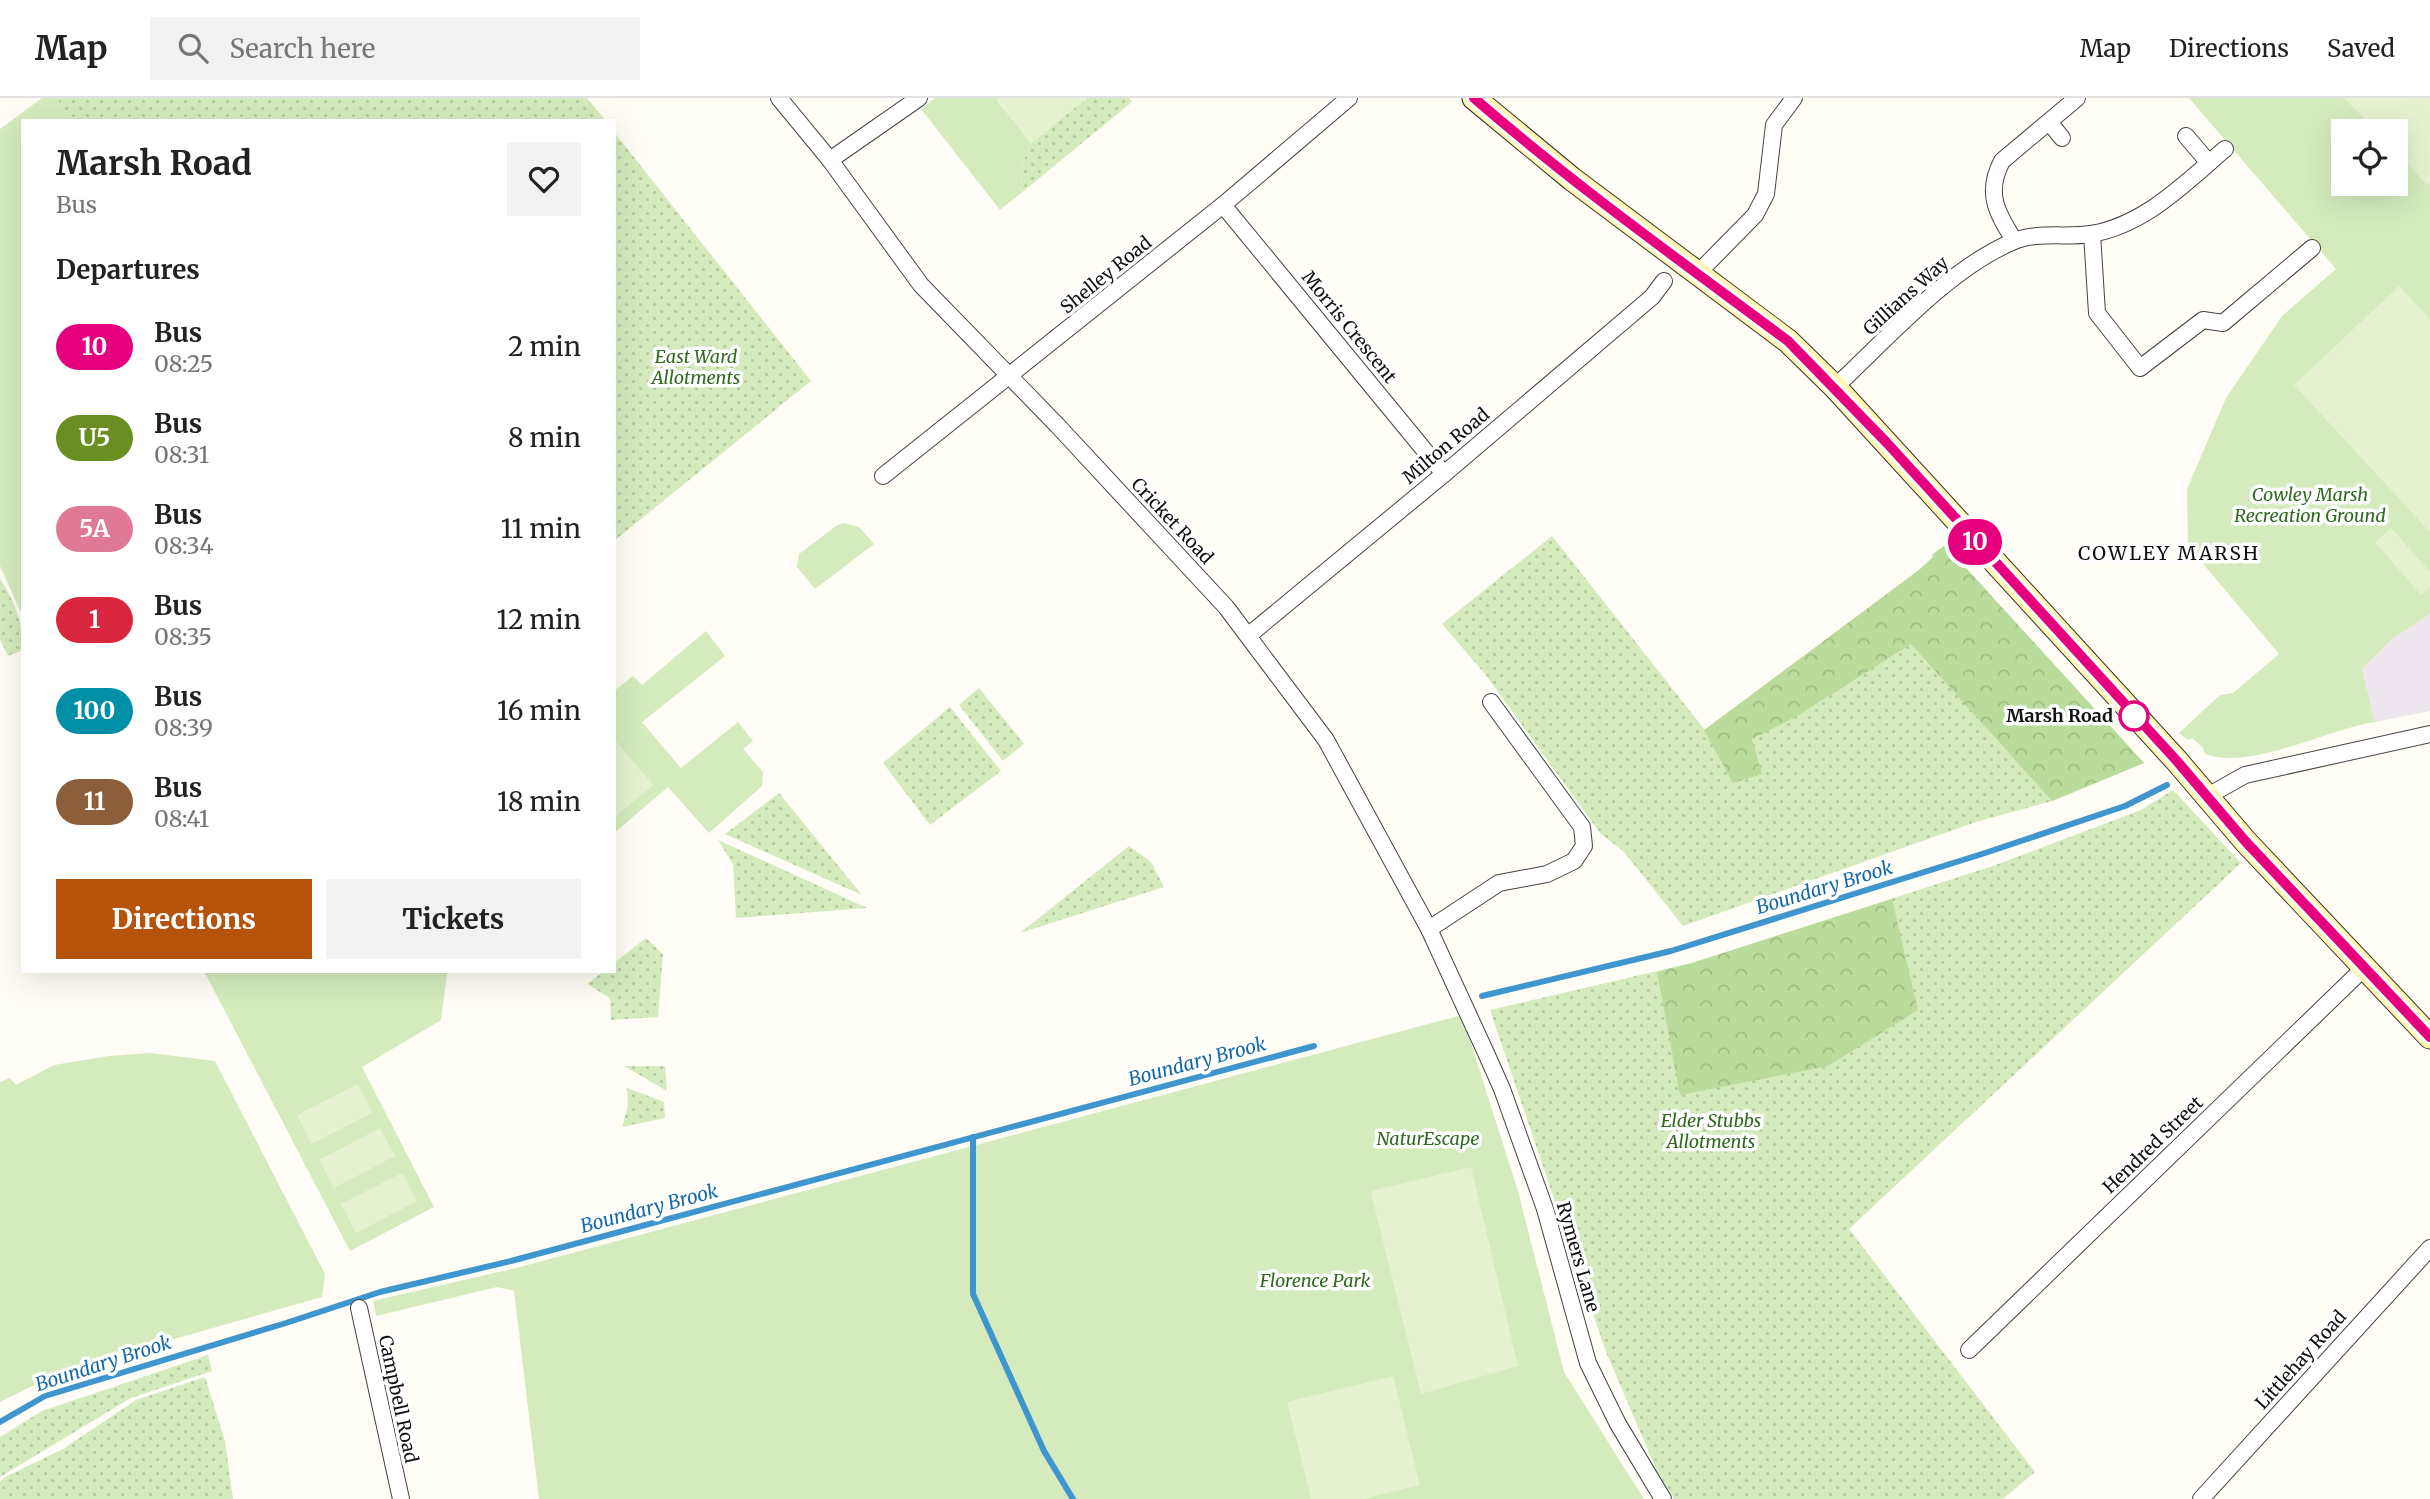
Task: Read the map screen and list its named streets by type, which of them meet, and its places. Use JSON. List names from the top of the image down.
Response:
{
  "streets": {
    "street": [
      "Shelley Road",
      "Gillians Way",
      "Morris Crescent",
      "Milton Road",
      "Cricket Road",
      "Hendred Street",
      "Rymers Lane",
      "Littlehay Road",
      "Campbell Road"
    ]
  },
  "crossings": [
    ["Shelley Road", "Morris Crescent"],
    ["Shelley Road", "Cricket Road"],
    ["Morris Crescent", "Milton Road"],
    ["Milton Road", "Cricket Road"],
    ["Cricket Road", "Rymers Lane"]
  ],
  "districts": ["COWLEY MARSH"],
  "water": ["Boundary Brook"],
  "parks": [
    "East Ward Allotments",
    "Cowley Marsh Recreation Ground",
    "Elder Stubbs Allotments",
    "NaturEscape",
    "Florence Park"
  ],
  "places": ["Marsh Road"],
  "lines": ["bus line 10"],
  "page": {
    "header": "Map",
    "search": "Search here",
    "nav": ["Map", "Directions", "Saved"],
    "on_map": "10",
    "heading": [
      ["Marsh Road", "Bus"],
      "Departures"
    ],
    "list": [
      {
        "mark": "10",
        "name": "Bus",
        "note": "08:25",
        "value": "2 min"
      },
      {
        "mark": "U5",
        "name": "Bus",
        "note": "08:31",
        "value": "8 min"
      },
      {
        "mark": "5A",
        "name": "Bus",
        "note": "08:34",
        "value": "11 min"
      },
      {
        "mark": "1",
        "name": "Bus",
        "note": "08:35",
        "value": "12 min"
      },
      {
        "mark": "100",
        "name": "Bus",
        "note": "08:39",
        "value": "16 min"
      },
      {
        "mark": "11",
        "name": "Bus",
        "note": "08:41",
        "value": "18 min"
      }
    ],
    "buttons": ["Directions", "Tickets"]
  }
}
